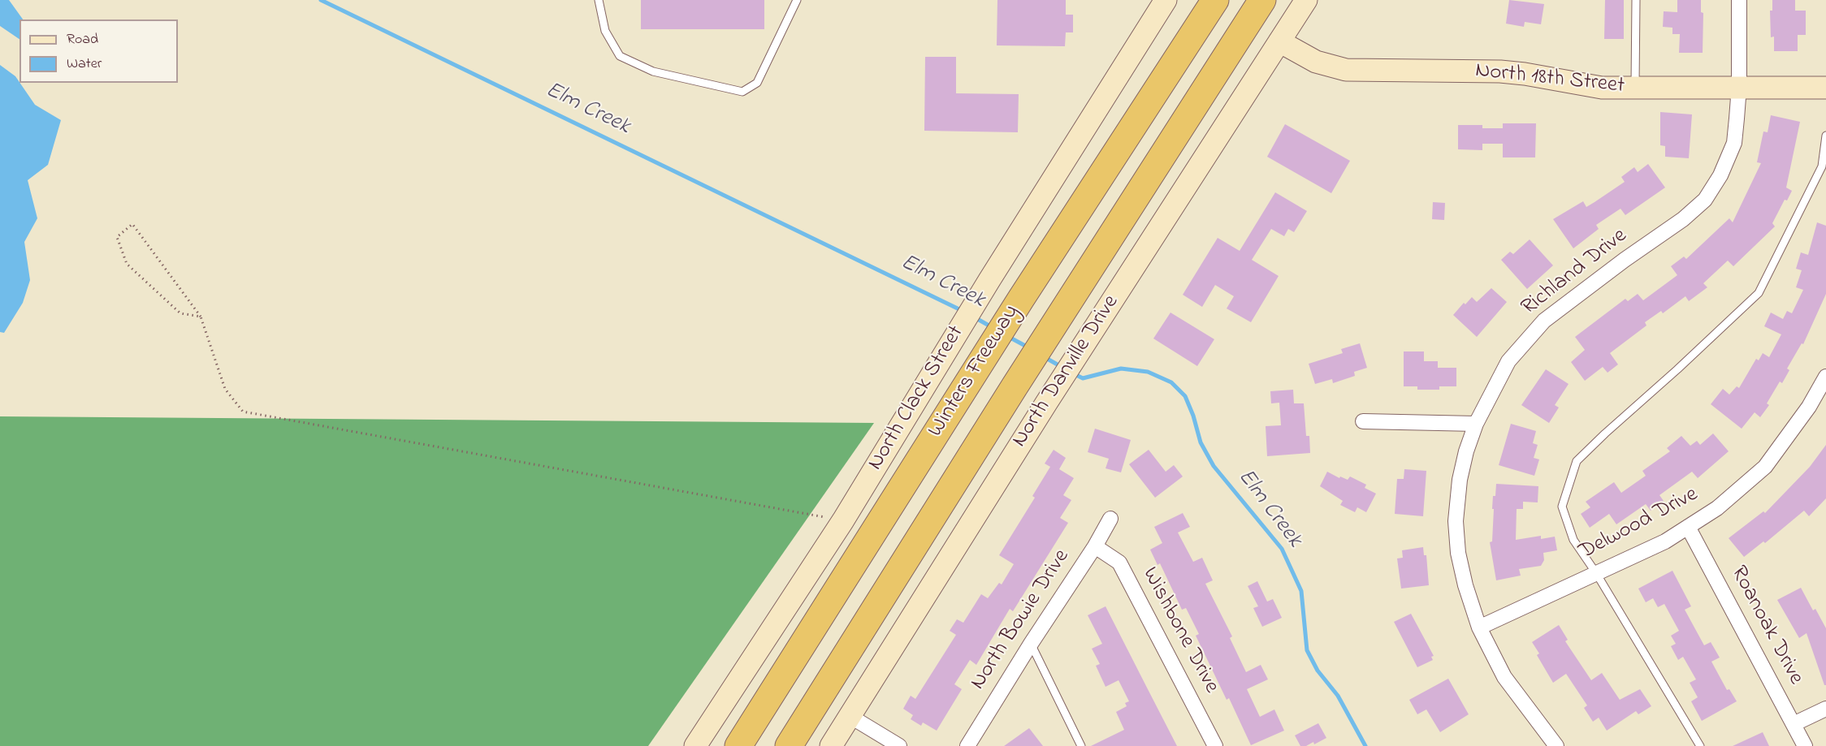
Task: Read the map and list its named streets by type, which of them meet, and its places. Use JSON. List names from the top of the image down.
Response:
{
  "streets": {
    "highway": ["Winters Freeway"],
    "main road": ["North 18th Street", "North Danville Drive", "North Clack Street"],
    "street": [
      "Richland Drive",
      "Delwood Drive",
      "North Bowie Drive",
      "Roanoak Drive",
      "Wishbone Drive"
    ]
  },
  "crossings": [
    ["North 18th Street", "Richland Drive"],
    ["North 18th Street", "North Danville Drive"],
    ["Richland Drive", "Delwood Drive"],
    ["Delwood Drive", "Roanoak Drive"],
    ["North Bowie Drive", "Wishbone Drive"]
  ],
  "water": ["Elm Creek"],
  "legend": ["Road", "Water"]
}
